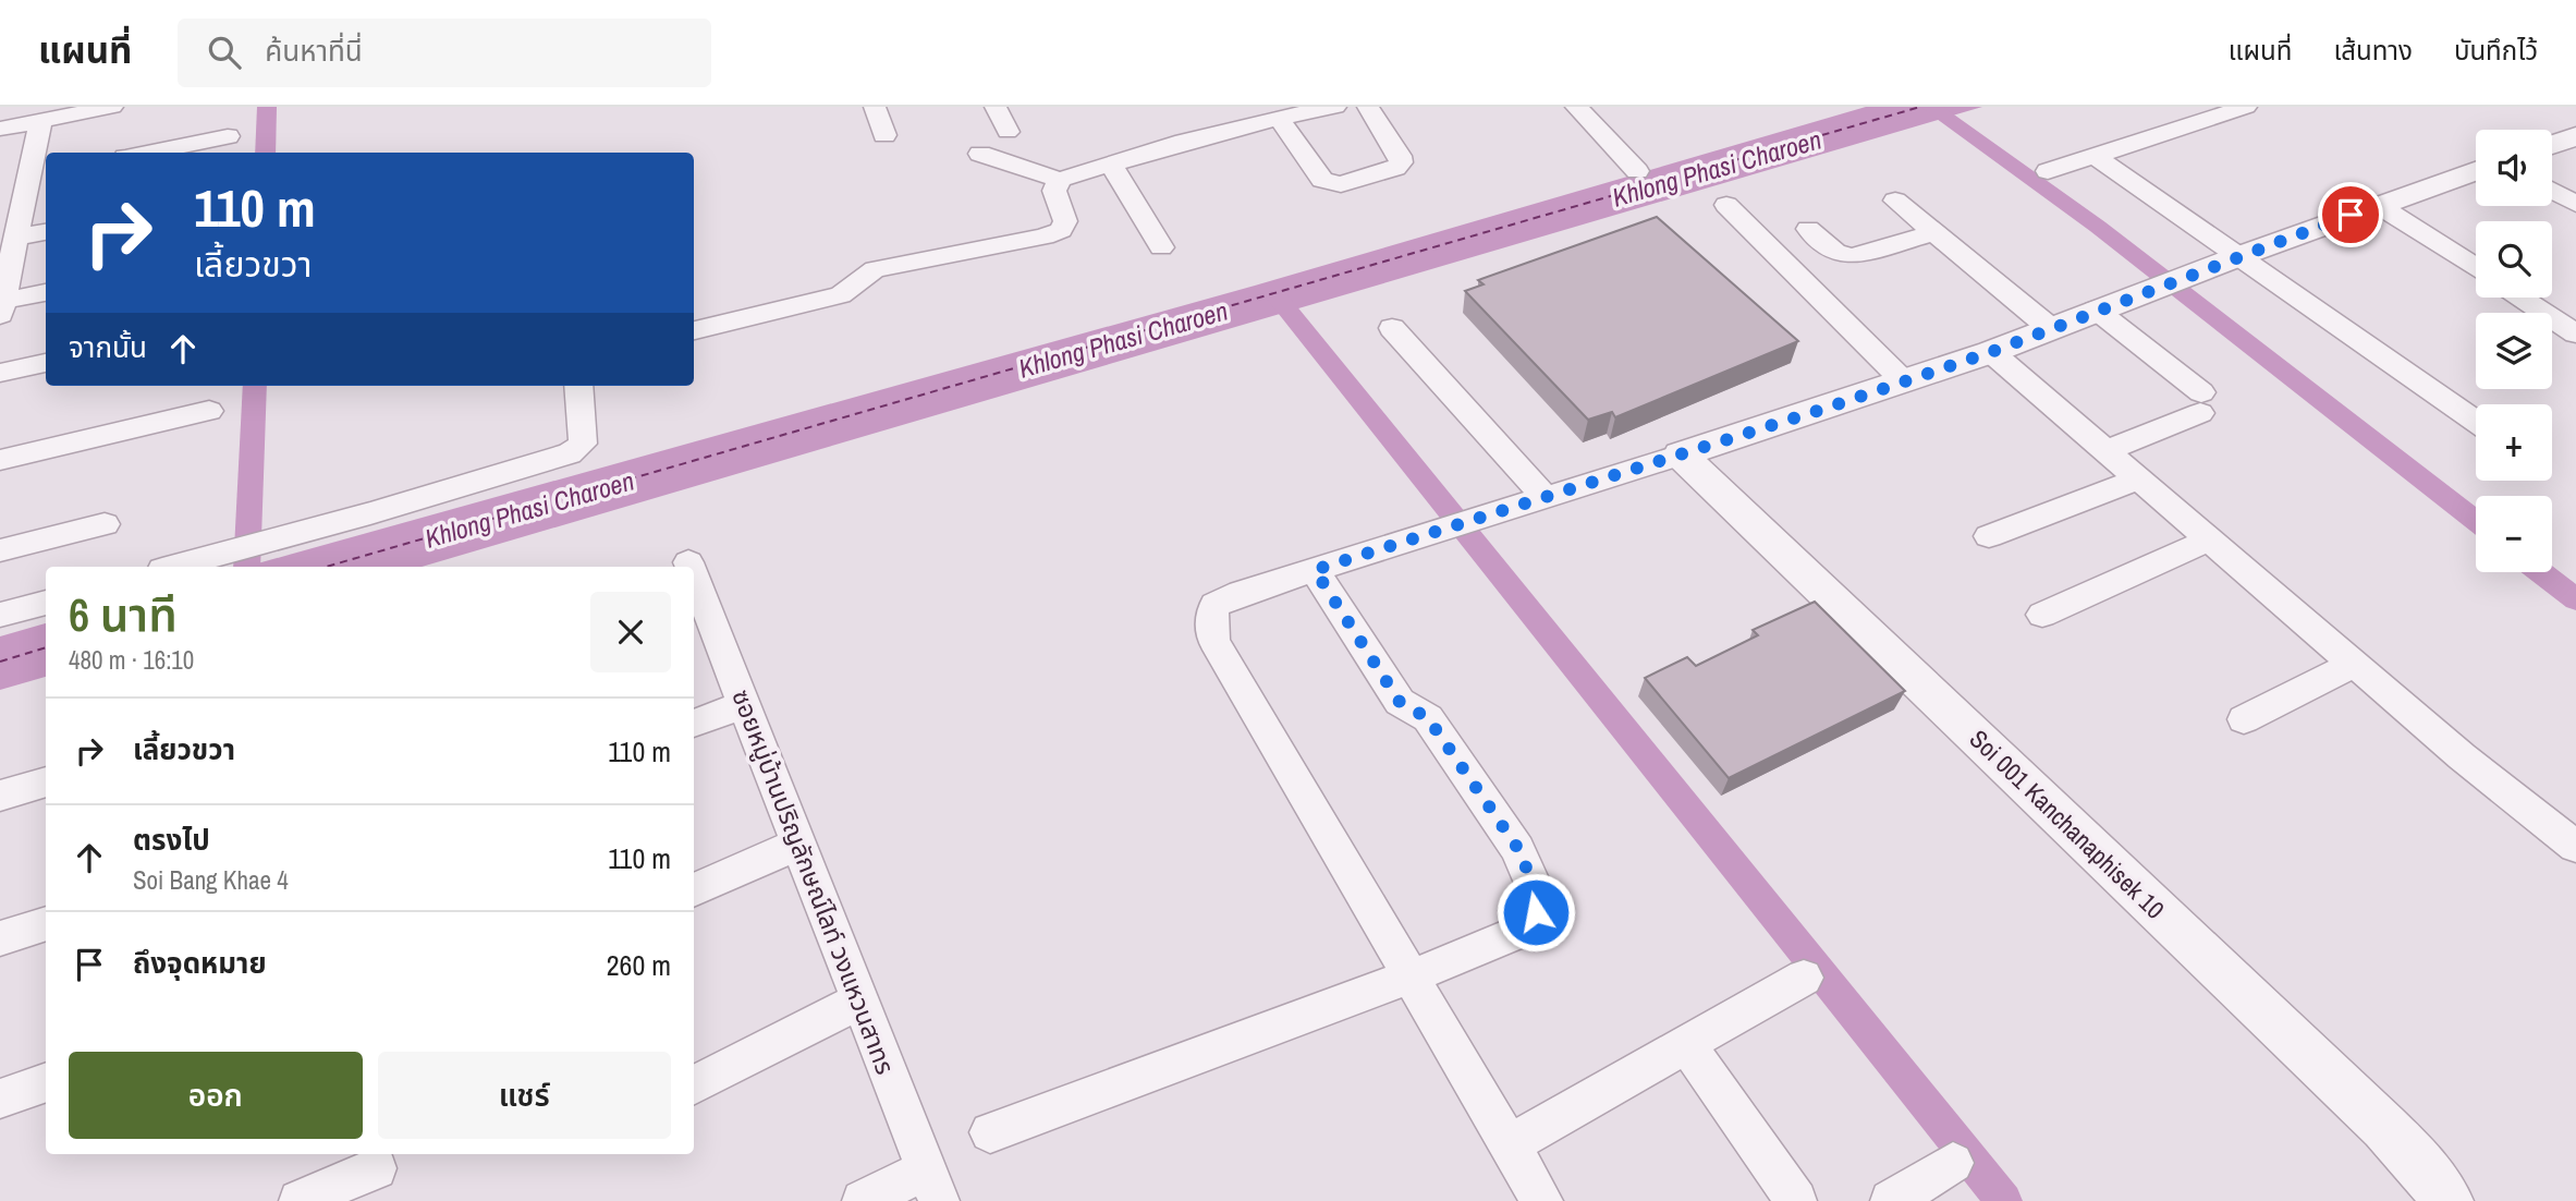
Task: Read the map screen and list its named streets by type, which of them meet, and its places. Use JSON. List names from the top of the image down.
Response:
{
  "streets": {
    "street": ["Soi 001 Kanchanaphisek 10", "ซอยหมู่บ้านปริญลักษณ์ไลท์ วงแหวนสาทร"]
  },
  "water": ["Khlong Phasi Charoen"],
  "page": {
    "header": "แผนที่",
    "search": "ค้นหาที่นี่",
    "nav": ["แผนที่", "เส้นทาง", "บันทึกไว้"],
    "map_buttons": ["+", "−"],
    "turn": ["110 m", "เลี้ยวขวา"],
    "then": "จากนั้น",
    "heading": ["6 นาที", "480 m · 16:10"],
    "list": [
      {
        "name": "เลี้ยวขวา",
        "value": "110 m"
      },
      {
        "name": "ตรงไป",
        "note": "Soi Bang Khae 4",
        "value": "110 m"
      },
      {
        "name": "ถึงจุดหมาย",
        "value": "260 m"
      }
    ],
    "buttons": ["ออก", "แชร์"]
  }
}
